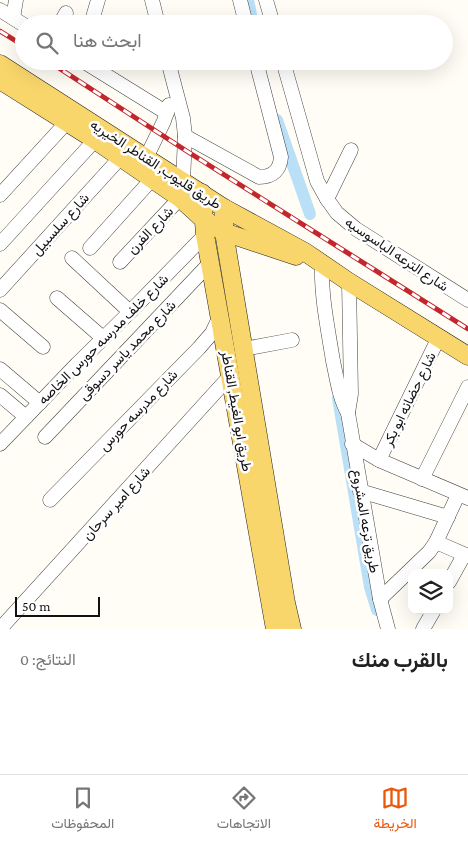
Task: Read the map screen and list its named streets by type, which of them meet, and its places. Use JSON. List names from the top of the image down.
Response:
{
  "streets": {
    "main road": ["طريق قليوب, القناطر الخيريه", "طريق ابو الغيط, القناطر"],
    "street": [
      "شارع سلسبيل",
      "شارع الفرن",
      "شارع الترعه الباسوسيه",
      "شارع خلف مدرسه حورس الخاصه",
      "شارع محمد ياسر دسوقى",
      "شارع حضانه ابو بكر",
      "شارع مدرسه حورس",
      "شارع امير سرحان",
      "طريق ترعه المشروع"
    ]
  },
  "crossings": [
    ["طريق قليوب, القناطر الخيريه", "شارع سلسبيل"],
    ["طريق قليوب, القناطر الخيريه", "شارع الفرن"],
    ["طريق قليوب, القناطر الخيريه", "شارع خلف مدرسه حورس الخاصه"],
    ["طريق قليوب, القناطر الخيريه", "شارع حضانه ابو بكر"],
    ["طريق قليوب, القناطر الخيريه", "طريق ابو الغيط, القناطر"],
    ["طريق قليوب, القناطر الخيريه", "طريق ترعه المشروع"],
    ["شارع خلف مدرسه حورس الخاصه", "طريق ابو الغيط, القناطر"],
    ["شارع محمد ياسر دسوقى", "طريق ابو الغيط, القناطر"],
    ["شارع مدرسه حورس", "طريق ابو الغيط, القناطر"],
    ["طريق ابو الغيط, القناطر", "شارع امير سرحان"]
  ],
  "scale_bar": "50 m",
  "page": {
    "search": "ابحث هنا",
    "scale": "50 m",
    "heading": ["بالقرب منك", "النتائج: 0"],
    "nav": ["الخريطة", "الاتجاهات", "المحفوظات"]
  }
}
